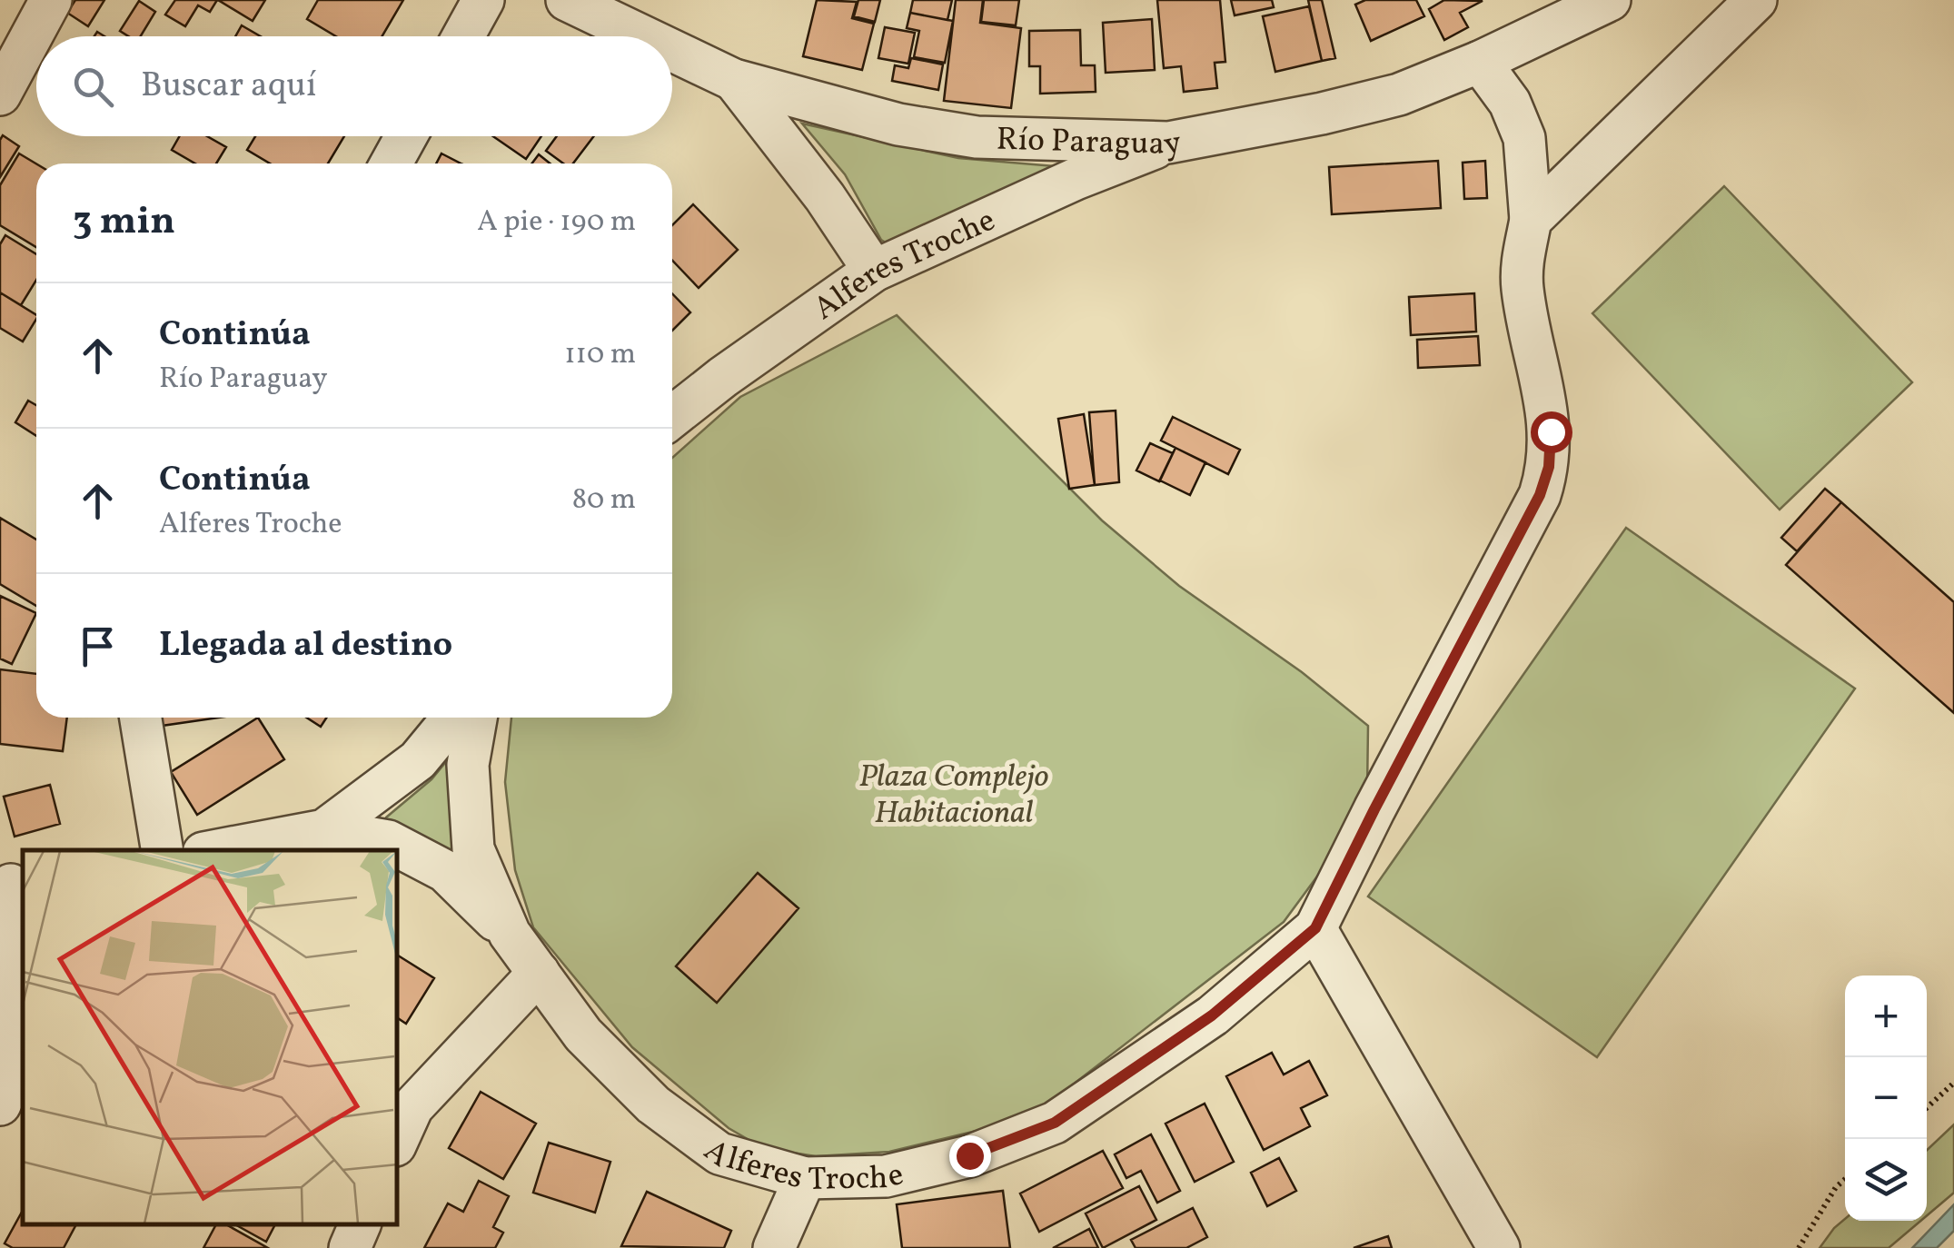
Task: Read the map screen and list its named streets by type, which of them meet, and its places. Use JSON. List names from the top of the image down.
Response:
{
  "streets": {
    "street": ["Río Paraguay", "Alferes Troche"]
  },
  "crossings": [
    ["Río Paraguay", "Alferes Troche"]
  ],
  "parks": ["Plaza Complejo Habitacional"],
  "page": {
    "search": "Buscar aquí",
    "heading": ["3 min", "A pie · 190 m"],
    "list": [
      ["Continúa", "Río Paraguay", "110 m"],
      ["Continúa", "Alferes Troche", "80 m"],
      "Llegada al destino"
    ],
    "map_buttons": ["+", "−"]
  }
}
